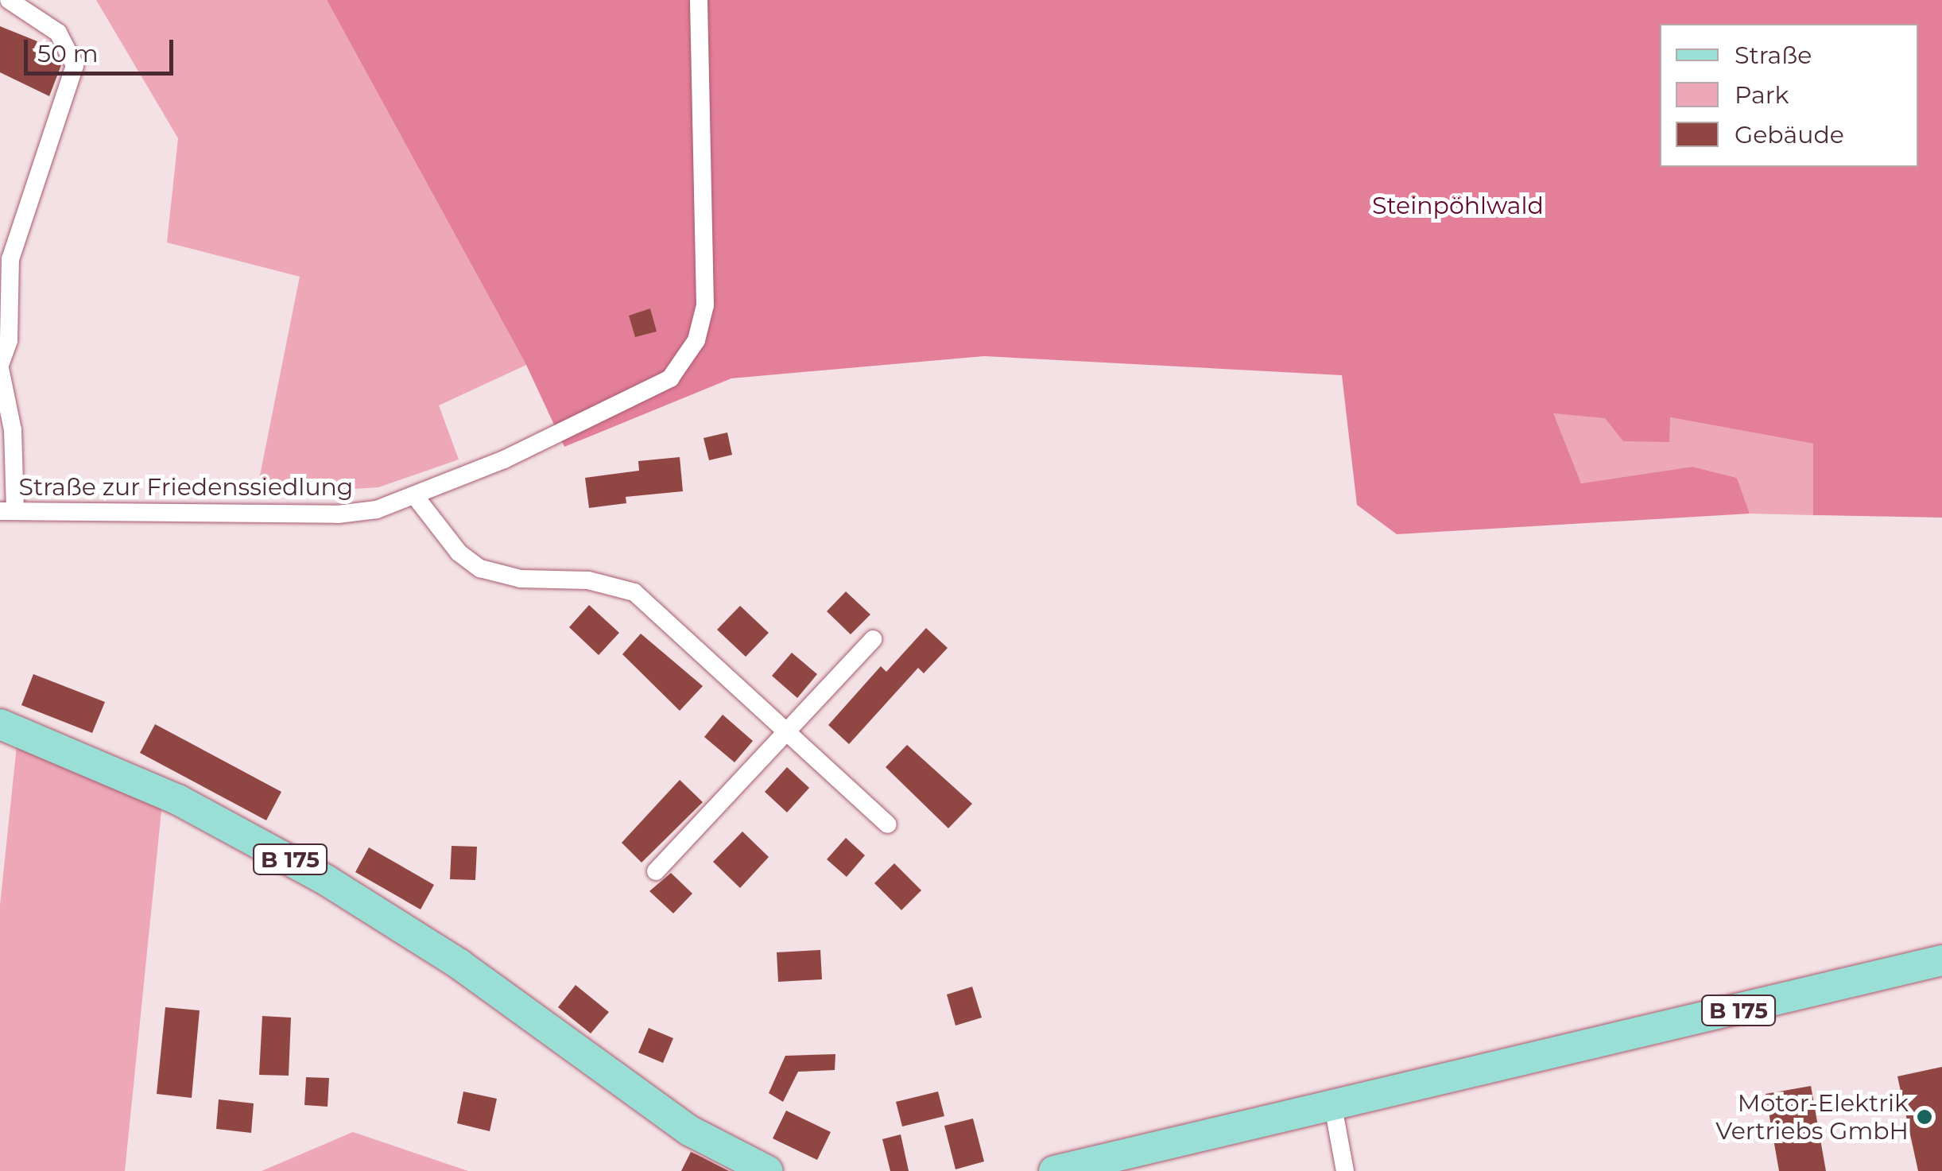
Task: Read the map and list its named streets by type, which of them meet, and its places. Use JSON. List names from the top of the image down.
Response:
{
  "streets": {
    "main road": ["B 175"],
    "street": ["Straße zur Friedenssiedlung"]
  },
  "parks": ["Steinpöhlwald"],
  "places": ["Motor-Elektrik Vertriebs GmbH"],
  "legend": ["Straße", "Park", "Gebäude"],
  "scale_bar": "50 m"
}
